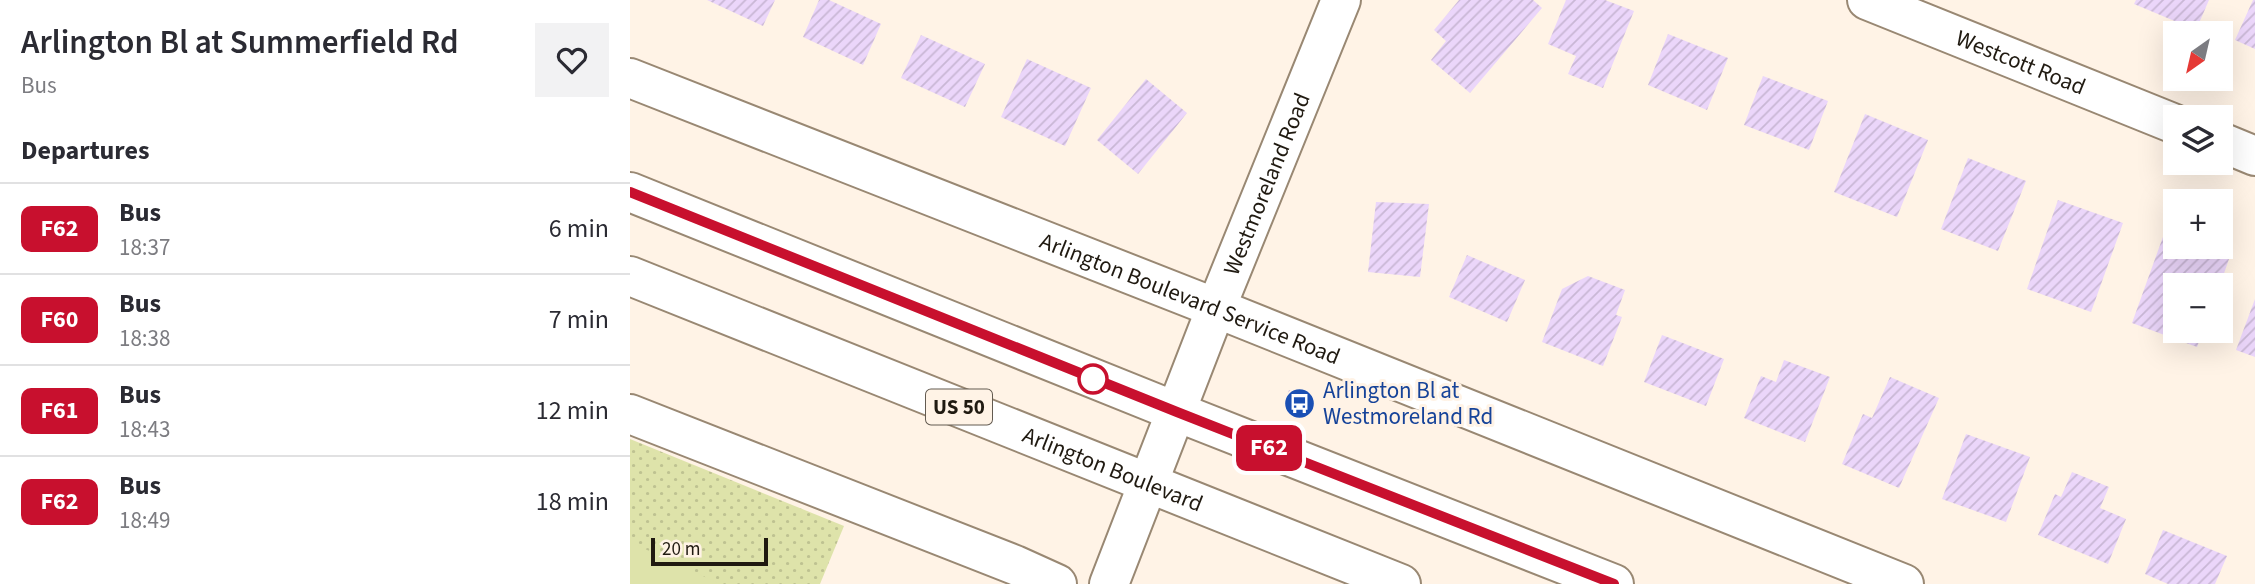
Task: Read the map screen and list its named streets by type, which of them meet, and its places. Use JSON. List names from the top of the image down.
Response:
{
  "streets": {
    "main road": [
      "Westcott Road",
      "Westmoreland Road",
      "Arlington Boulevard Service Road",
      "US 50",
      "Arlington Boulevard"
    ]
  },
  "crossings": [
    ["Westmoreland Road", "Arlington Boulevard Service Road"],
    ["Westmoreland Road", "Arlington Boulevard"]
  ],
  "places": {
    "bus stop": ["Arlington Bl at Westmoreland Rd"]
  },
  "lines": ["bus line F62"],
  "scale_bar": "20 m",
  "north": "bottom left",
  "page": {
    "heading": [
      ["Arlington Bl at Summerfield Rd", "Bus"],
      "Departures"
    ],
    "on_map": "F62",
    "map_buttons": ["+", "−"],
    "list": [
      {
        "mark": "F62",
        "name": "Bus",
        "note": "18:37",
        "value": "6 min"
      },
      {
        "mark": "F60",
        "name": "Bus",
        "note": "18:38",
        "value": "7 min"
      },
      {
        "mark": "F61",
        "name": "Bus",
        "note": "18:43",
        "value": "12 min"
      },
      {
        "mark": "F62",
        "name": "Bus",
        "note": "18:49",
        "value": "18 min"
      }
    ],
    "scale": "20 m"
  }
}
